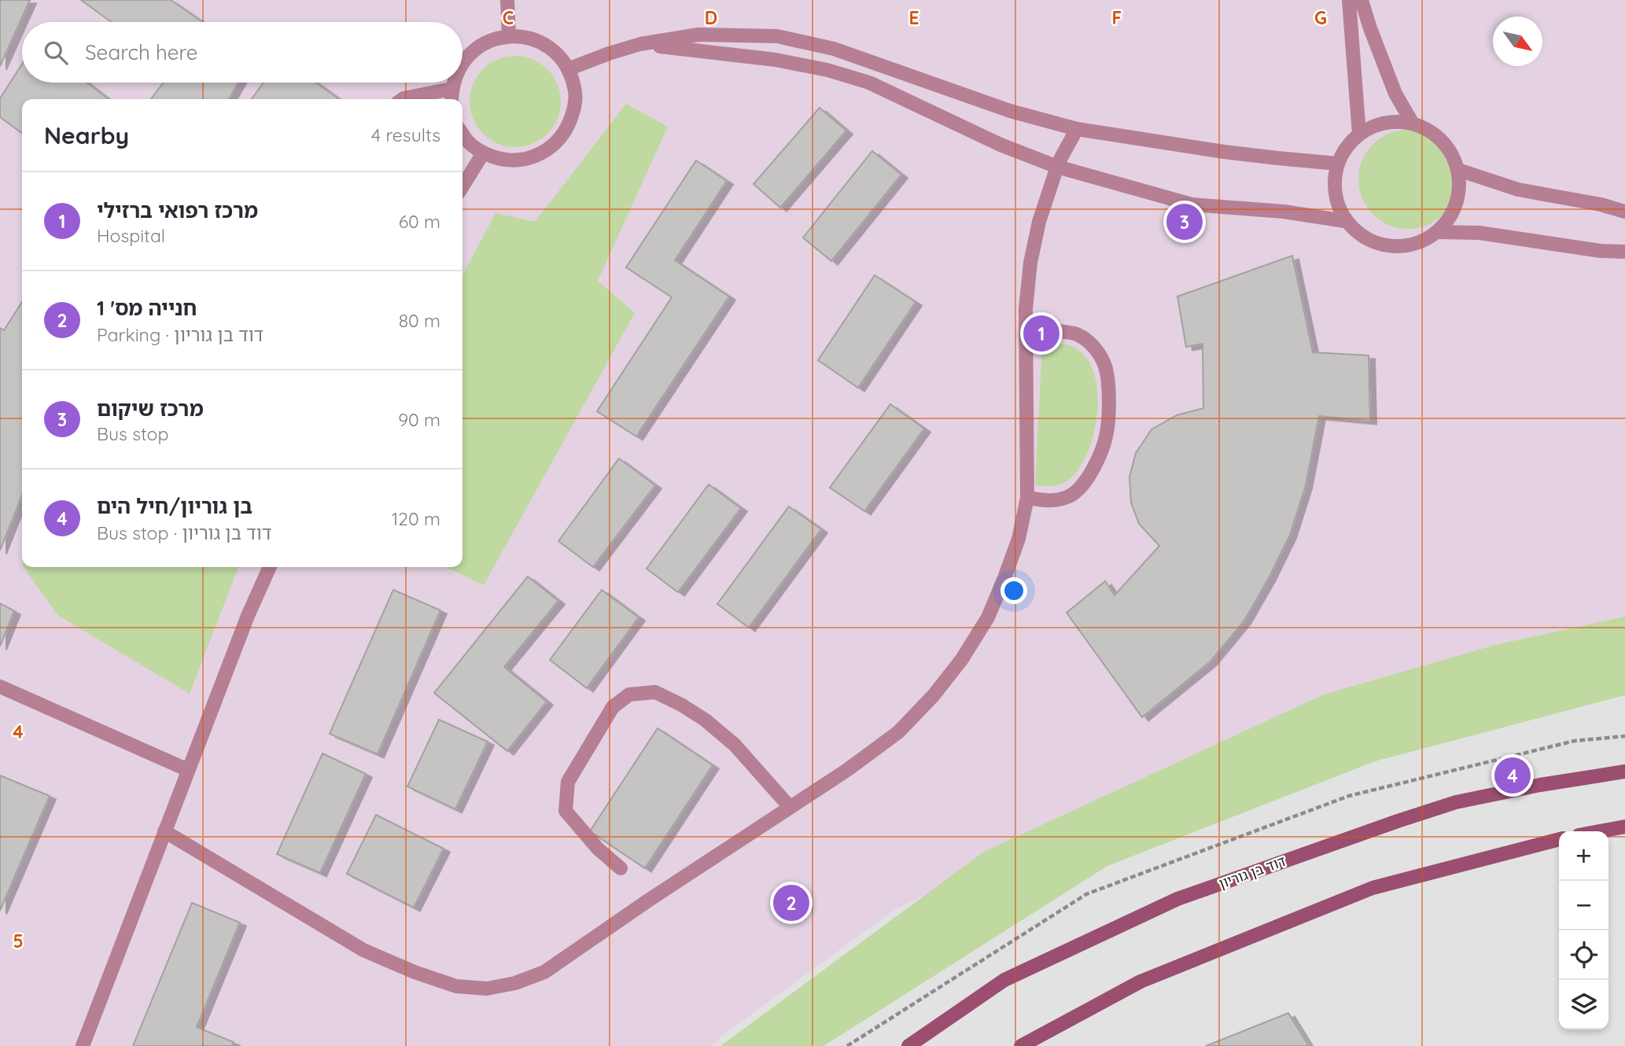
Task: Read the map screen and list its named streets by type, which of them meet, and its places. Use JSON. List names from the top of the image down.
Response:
{
  "streets": {
    "main road": ["דוד בן גוריון"]
  },
  "north": "bottom right",
  "page": {
    "search": "Search here",
    "heading": ["Nearby", "4 results"],
    "list": [
      {
        "mark": "1",
        "name": "מרכז רפואי ברזילי",
        "note": "Hospital",
        "value": "60 m"
      },
      {
        "mark": "2",
        "name": "חנייה מס' 1",
        "note": "Parking · דוד בן גוריון",
        "value": "80 m"
      },
      {
        "mark": "3",
        "name": "מרכז שיקום",
        "note": "Bus stop",
        "value": "90 m"
      },
      {
        "mark": "4",
        "name": "בן גוריון/חיל הים",
        "note": "Bus stop · דוד בן גוריון",
        "value": "120 m"
      }
    ],
    "pins": [
      "3",
      "1",
      "4",
      "2"
    ],
    "map_buttons": ["+", "−"]
  },
  "grid": {
    "columns": [
      "C",
      "D",
      "E",
      "F",
      "G"
    ],
    "rows": ["4", "5"]
  }
}
